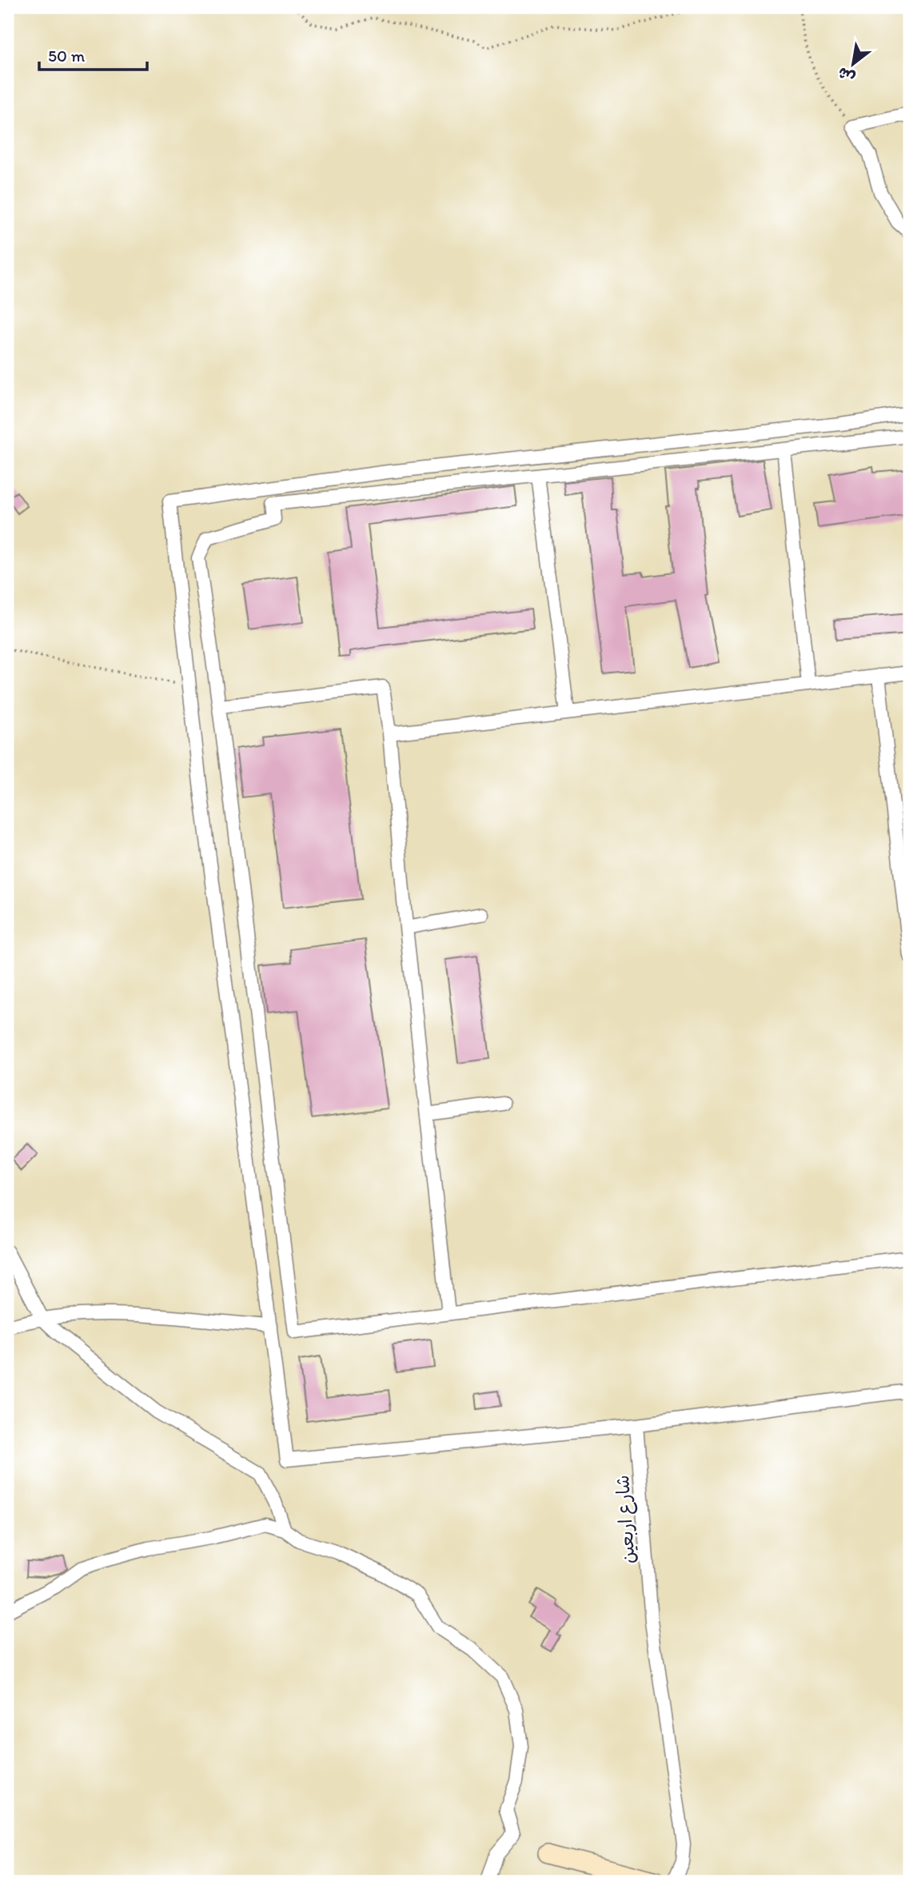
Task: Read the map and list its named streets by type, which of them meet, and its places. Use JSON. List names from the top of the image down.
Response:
{
  "streets": {
    "street": ["شارع اربعين"]
  },
  "scale_bar": "50 m",
  "north": "bottom left"
}
